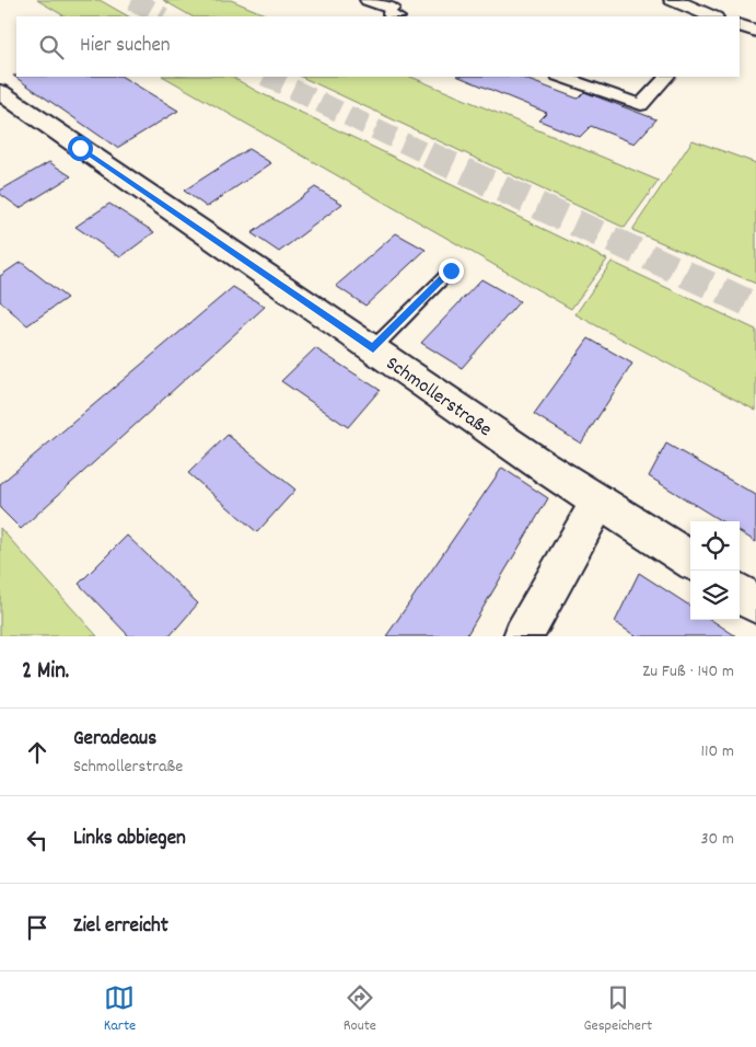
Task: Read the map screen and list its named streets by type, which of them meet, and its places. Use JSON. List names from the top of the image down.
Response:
{
  "streets": {
    "street": ["Schmollerstraße"]
  },
  "page": {
    "search": "Hier suchen",
    "heading": ["2 Min.", "Zu Fuß · 140 m"],
    "list": [
      ["Geradeaus", "Schmollerstraße", "110 m"],
      ["Links abbiegen", "30 m"],
      "Ziel erreicht"
    ],
    "nav": ["Karte", "Route", "Gespeichert"]
  }
}
